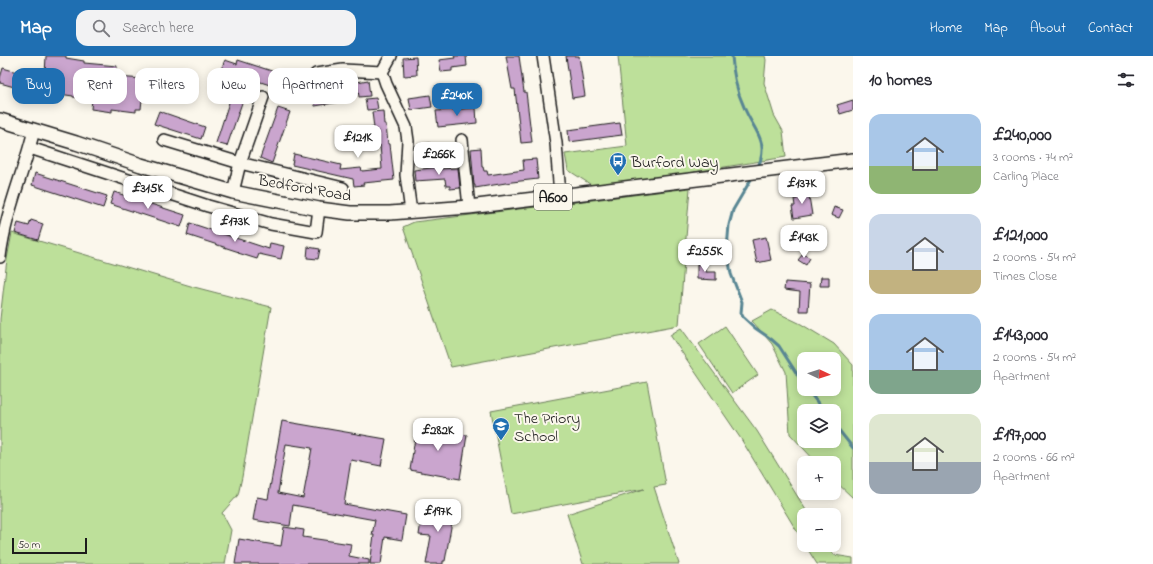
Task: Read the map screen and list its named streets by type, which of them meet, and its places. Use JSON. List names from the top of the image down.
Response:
{
  "streets": {
    "main road": ["Bedford Road", "A600"]
  },
  "places": {
    "bus stop": ["Burford Way"],
    "school or university": ["The Priory School"]
  },
  "scale_bar": "50 m",
  "north": "right",
  "page": {
    "header": "Map",
    "search": "Search here",
    "nav": [
      "Home",
      "Map",
      "About",
      "Contact"
    ],
    "heading": "10 homes",
    "chip": [
      "Buy",
      "Rent",
      "Filters",
      "New",
      "Apartment"
    ],
    "price": [
      "£240K",
      "£121K",
      "£266K",
      "£137K",
      "£315K",
      "£173K",
      "£143K",
      "£255K",
      "£282K",
      "£197K"
    ],
    "list": [
      {
        "name": "£240,000",
        "note": "3 rooms · 74 m² · Carling Place"
      },
      {
        "name": "£121,000",
        "note": "2 rooms · 54 m² · Times Close"
      },
      {
        "name": "£143,000",
        "note": "2 rooms · 54 m² · Apartment"
      },
      {
        "name": "£197,000",
        "note": "2 rooms · 66 m² · Apartment"
      }
    ],
    "map_buttons": ["+", "−"],
    "scale": "50 m"
  }
}
